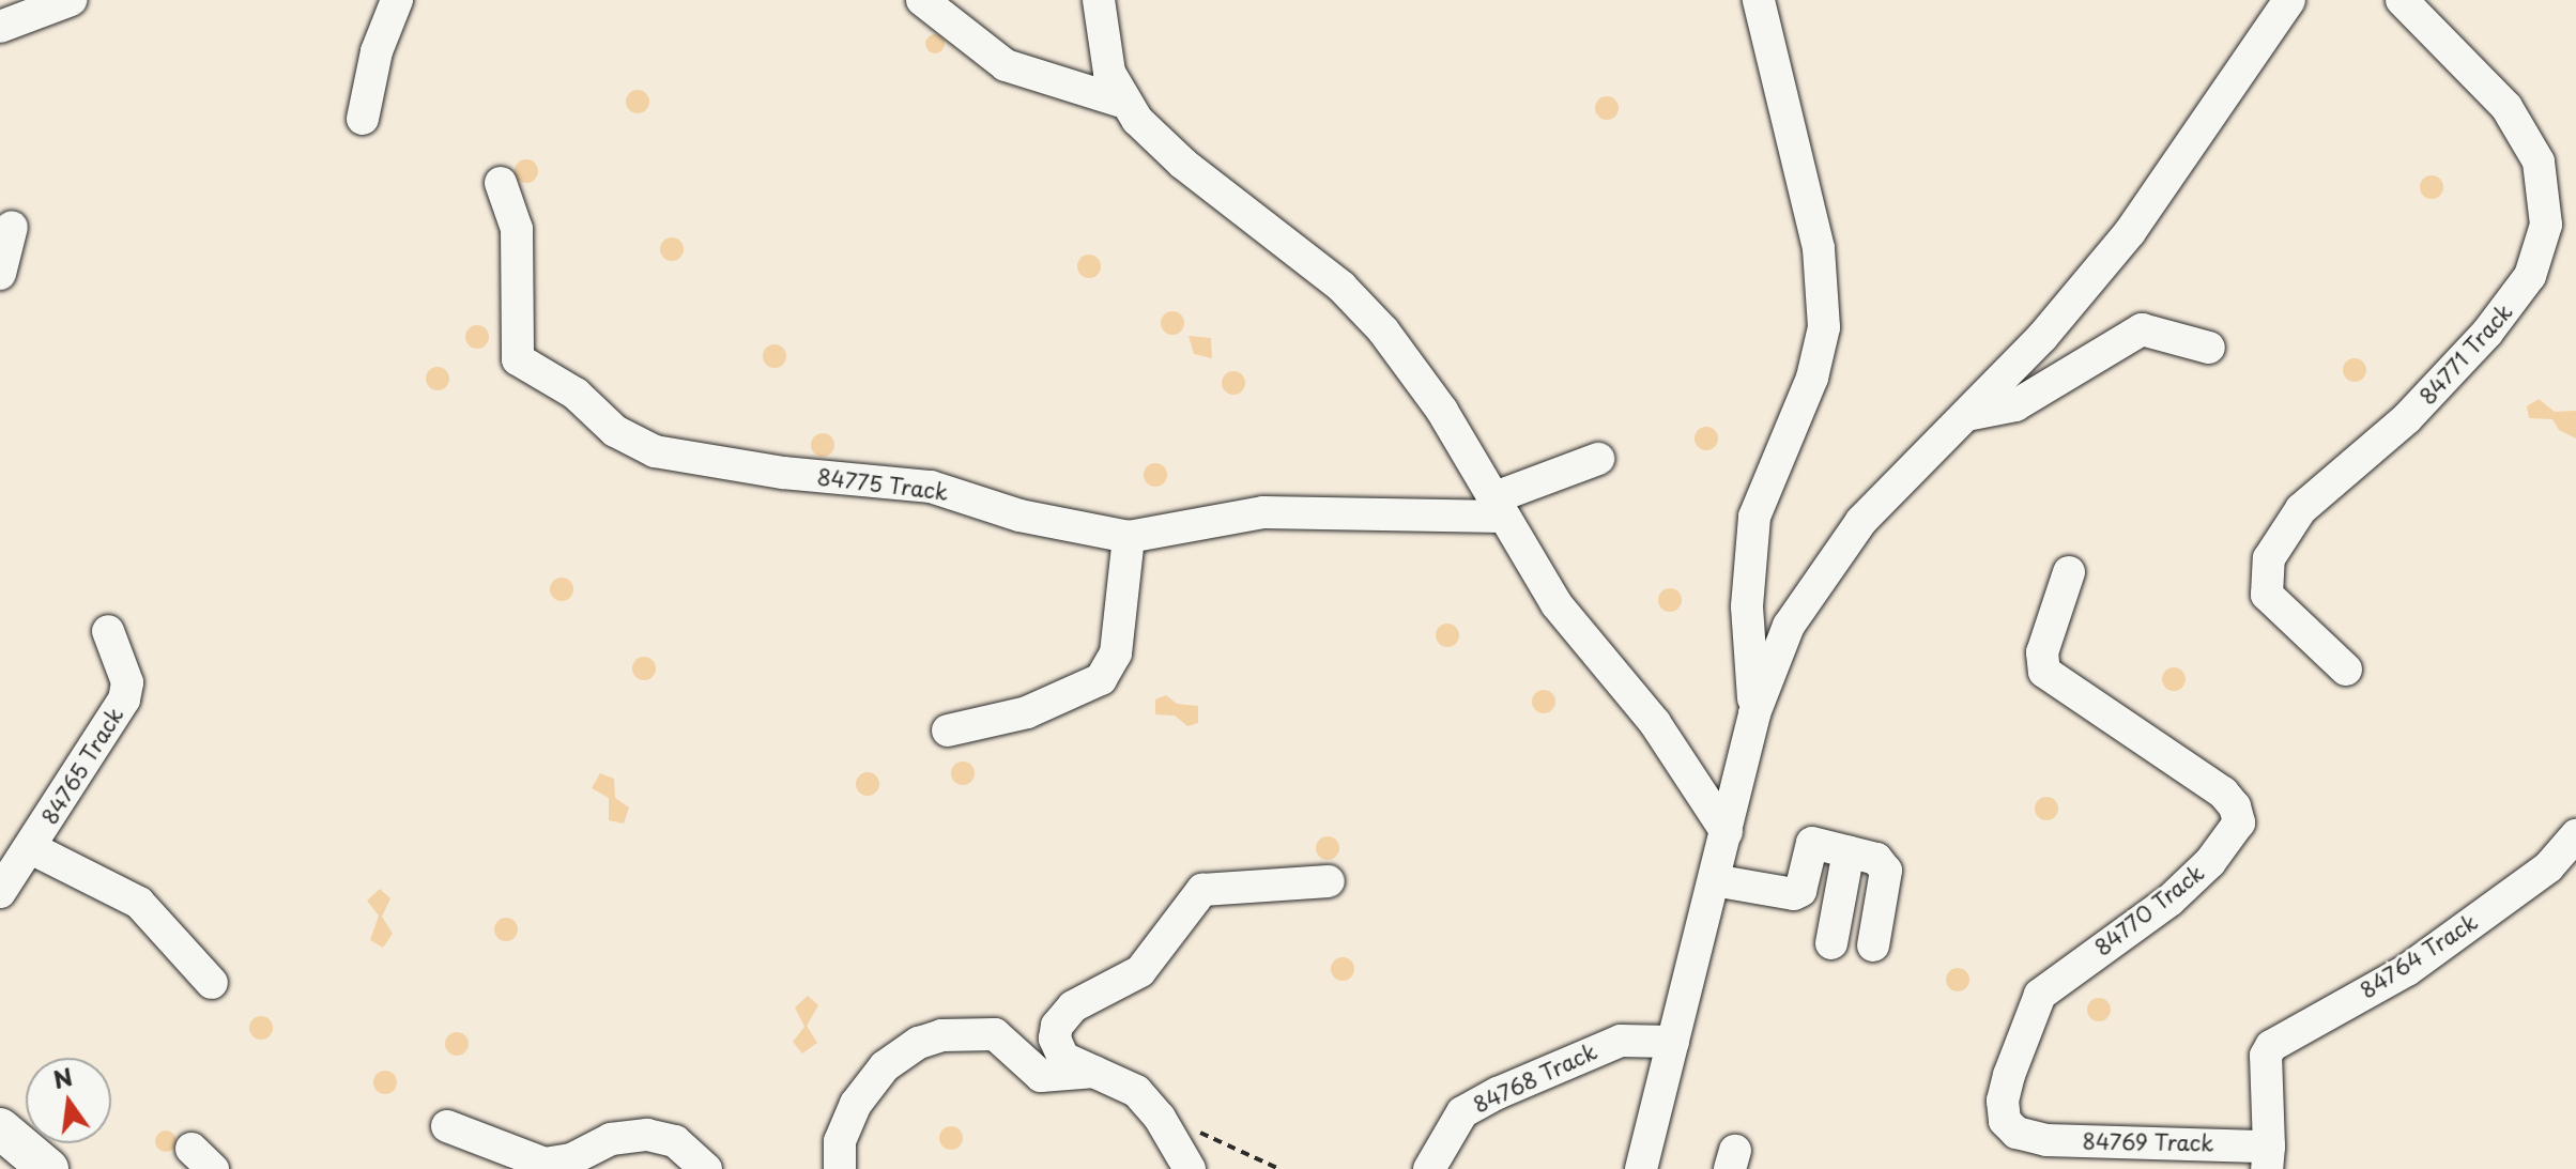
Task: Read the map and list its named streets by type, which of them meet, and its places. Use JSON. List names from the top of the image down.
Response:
{
  "streets": {
    "street": [
      "84771 Track",
      "84775 Track",
      "84765 Track",
      "84770 Track",
      "84764 Track",
      "84768 Track",
      "84769 Track"
    ]
  },
  "crossings": [
    ["84770 Track", "84769 Track"],
    ["84764 Track", "84769 Track"]
  ],
  "north": "top"
}
